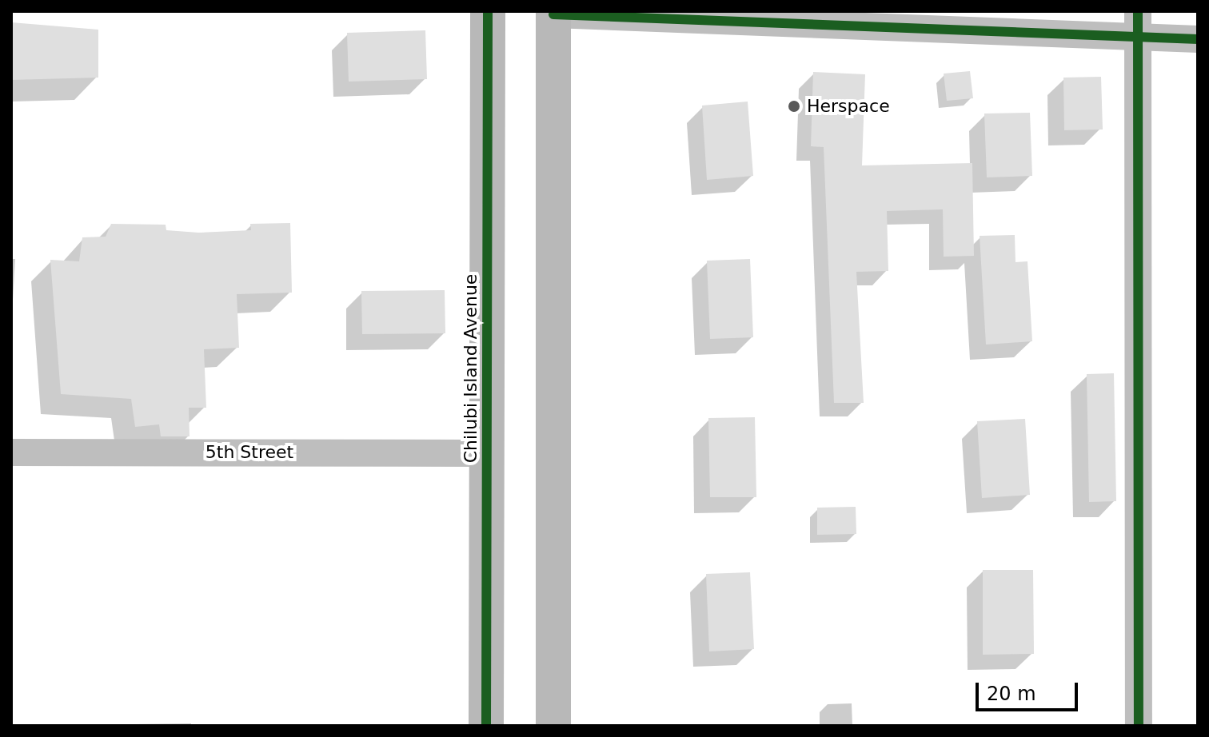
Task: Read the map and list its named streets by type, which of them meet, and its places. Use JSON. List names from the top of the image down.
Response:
{
  "streets": {
    "street": ["Chilubi Island Avenue", "5th Street"]
  },
  "crossings": [
    ["Chilubi Island Avenue", "5th Street"]
  ],
  "places": ["Herspace"],
  "scale_bar": "20 m"
}
